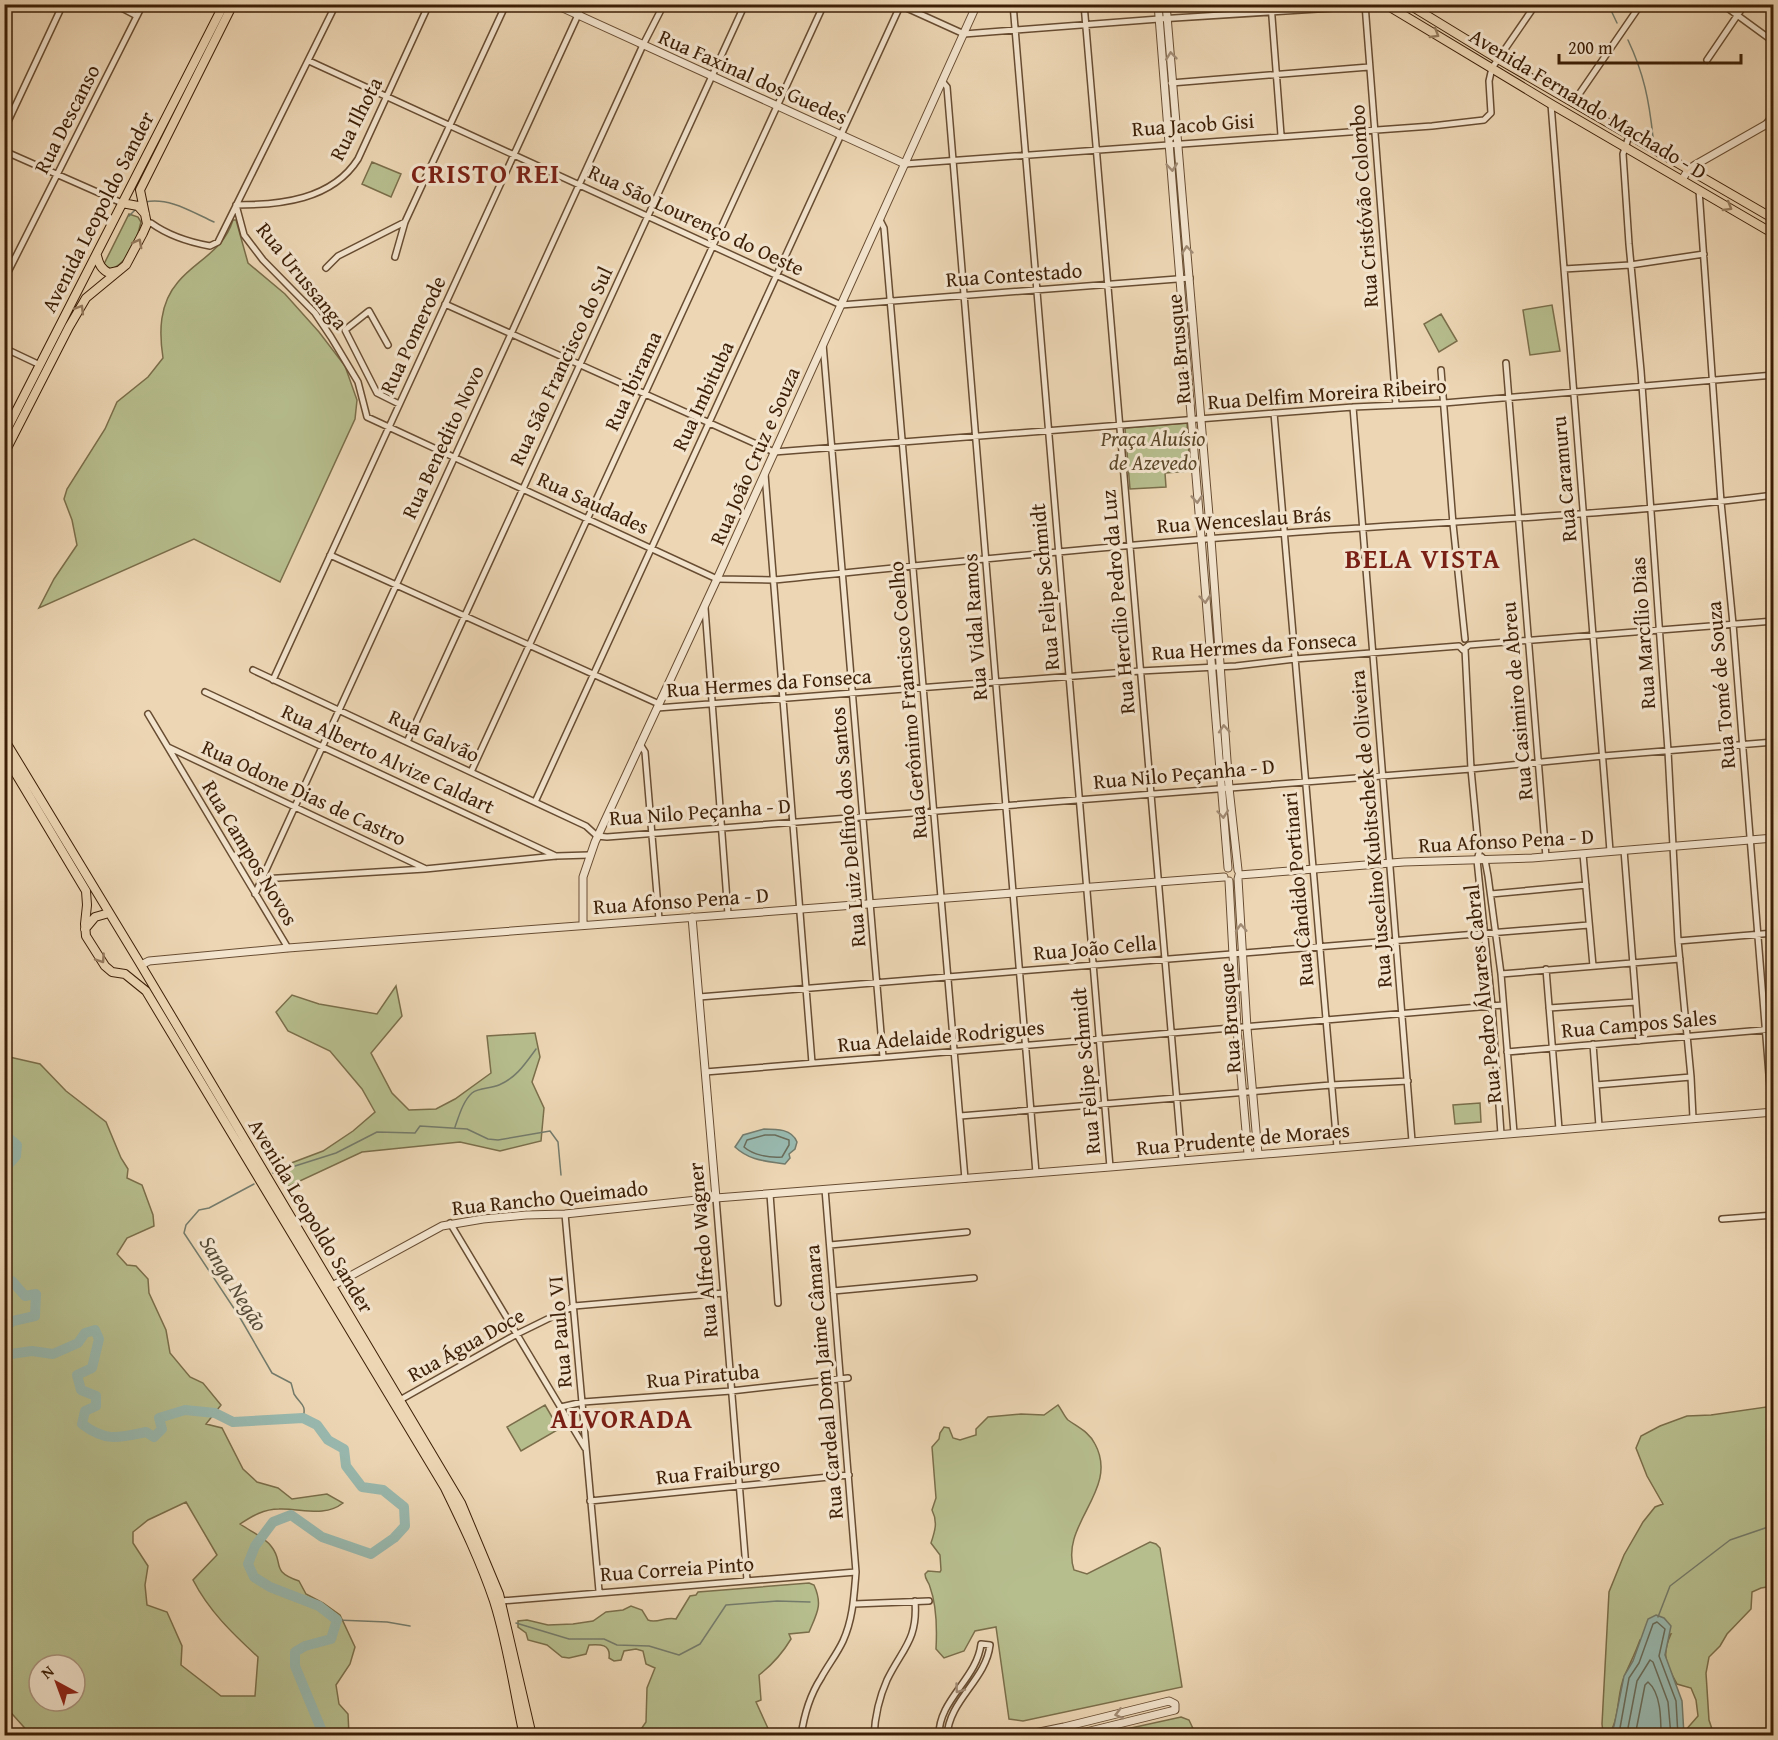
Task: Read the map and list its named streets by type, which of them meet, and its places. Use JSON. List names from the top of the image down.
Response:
{
  "streets": {
    "main road": ["Avenida Fernando Machado - D", "Avenida Leopoldo Sander"],
    "street": [
      "Rua Faxinal dos Guedes",
      "Rua Descanso",
      "Rua Ilhota",
      "Rua Jacob Gisi",
      "Rua Cristóvão Colombo",
      "Rua São Lourenço do Oeste",
      "Rua Contestado",
      "Rua Urussanga",
      "Rua Pomerode",
      "Rua Brusque",
      "Rua São Francisco do Sul",
      "Rua Ibirama",
      "Rua Delfim Moreira Ribeiro",
      "Rua Imbituba",
      "Rua Benedito Novo",
      "Rua João Cruz e Souza",
      "Rua Caramuru",
      "Rua Saudades",
      "Rua Wenceslau Brás",
      "Rua Felipe Schmidt",
      "Rua Hercílio Pedro da Luz",
      "Rua Vidal Ramos",
      "Rua Marcílio Dias",
      "Rua Hermes da Fonseca",
      "Rua Tomé de Souza",
      "Rua Gerônimo Francisco Coelho",
      "Rua Casimiro de Abreu",
      "Rua Galvão",
      "Rua Alberto Alvize Caldart",
      "Rua Nilo Peçanha - D",
      "Rua Odone Dias de Castro",
      "Rua Luiz Delfino dos Santos",
      "Rua Juscelino Kubitschek de Oliveira",
      "Rua Afonso Pena - D",
      "Rua Campos Novos",
      "Rua Cândido Portinari",
      "Rua João Cella",
      "Rua Pedro Álvares Cabral",
      "Rua Campos Sales",
      "Rua Adelaide Rodrigues",
      "Rua Prudente de Moraes",
      "Rua Rancho Queimado",
      "Rua Alfredo Wagner",
      "Rua Paulo VI",
      "Rua Água Doce",
      "Rua Piratuba",
      "Rua Cardeal Dom Jaime Câmara",
      "Rua Fraiburgo",
      "Rua Correia Pinto"
    ]
  },
  "crossings": [
    ["Rua Faxinal dos Guedes", "Rua Jacob Gisi"],
    ["Rua Faxinal dos Guedes", "Rua Pomerode"],
    ["Rua Faxinal dos Guedes", "Rua São Francisco do Sul"],
    ["Rua Faxinal dos Guedes", "Rua Ibirama"],
    ["Rua Faxinal dos Guedes", "Rua Imbituba"],
    ["Rua Faxinal dos Guedes", "Rua Benedito Novo"],
    ["Rua Faxinal dos Guedes", "Rua João Cruz e Souza"],
    ["Avenida Fernando Machado - D", "Rua Jacob Gisi"],
    ["Avenida Fernando Machado - D", "Rua Caramuru"],
    ["Avenida Fernando Machado - D", "Rua Marcílio Dias"],
    ["Avenida Fernando Machado - D", "Rua Tomé de Souza"],
    ["Rua Ilhota", "Rua São Lourenço do Oeste"],
    ["Rua Ilhota", "Rua Urussanga"],
    ["Rua Jacob Gisi", "Rua Cristóvão Colombo"],
    ["Rua Jacob Gisi", "Rua Brusque"],
    ["Rua Jacob Gisi", "Rua João Cruz e Souza"],
    ["Rua Jacob Gisi", "Rua Felipe Schmidt"],
    ["Rua Jacob Gisi", "Rua Hercílio Pedro da Luz"],
    ["Rua Jacob Gisi", "Rua Vidal Ramos"],
    ["Rua Cristóvão Colombo", "Rua Delfim Moreira Ribeiro"],
    ["Avenida Leopoldo Sander", "Rua Afonso Pena - D"],
    ["Avenida Leopoldo Sander", "Rua Rancho Queimado"],
    ["Avenida Leopoldo Sander", "Rua Água Doce"],
    ["Avenida Leopoldo Sander", "Rua Correia Pinto"],
    ["Rua São Lourenço do Oeste", "Rua Contestado"],
    ["Rua São Lourenço do Oeste", "Rua Urussanga"],
    ["Rua São Lourenço do Oeste", "Rua Pomerode"],
    ["Rua São Lourenço do Oeste", "Rua São Francisco do Sul"],
    ["Rua São Lourenço do Oeste", "Rua Ibirama"],
    ["Rua São Lourenço do Oeste", "Rua Imbituba"],
    ["Rua São Lourenço do Oeste", "Rua Benedito Novo"],
    ["Rua São Lourenço do Oeste", "Rua João Cruz e Souza"],
    ["Rua Contestado", "Rua Brusque"],
    ["Rua Contestado", "Rua João Cruz e Souza"],
    ["Rua Contestado", "Rua Felipe Schmidt"],
    ["Rua Contestado", "Rua Hercílio Pedro da Luz"],
    ["Rua Contestado", "Rua Vidal Ramos"],
    ["Rua Contestado", "Rua Gerônimo Francisco Coelho"],
    ["Rua Urussanga", "Rua Pomerode"],
    ["Rua Urussanga", "Rua Saudades"],
    ["Rua Pomerode", "Rua Saudades"],
    ["Rua Pomerode", "Rua Hermes da Fonseca"],
    ["Rua Pomerode", "Rua Galvão"],
    ["Rua Brusque", "Rua Delfim Moreira Ribeiro"],
    ["Rua Brusque", "Rua Wenceslau Brás"],
    ["Rua Brusque", "Rua Hermes da Fonseca"],
    ["Rua Brusque", "Rua Nilo Peçanha - D"],
    ["Rua Brusque", "Rua Afonso Pena - D"],
    ["Rua Brusque", "Rua João Cella"],
    ["Rua Brusque", "Rua Adelaide Rodrigues"],
    ["Rua Brusque", "Rua Prudente de Moraes"],
    ["Rua São Francisco do Sul", "Rua Saudades"],
    ["Rua São Francisco do Sul", "Rua Hermes da Fonseca"],
    ["Rua São Francisco do Sul", "Rua Galvão"],
    ["Rua Ibirama", "Rua Saudades"],
    ["Rua Ibirama", "Rua Hermes da Fonseca"],
    ["Rua Ibirama", "Rua Galvão"],
    ["Rua Delfim Moreira Ribeiro", "Rua João Cruz e Souza"],
    ["Rua Delfim Moreira Ribeiro", "Rua Caramuru"],
    ["Rua Delfim Moreira Ribeiro", "Rua Felipe Schmidt"],
    ["Rua Delfim Moreira Ribeiro", "Rua Hercílio Pedro da Luz"],
    ["Rua Delfim Moreira Ribeiro", "Rua Vidal Ramos"],
    ["Rua Delfim Moreira Ribeiro", "Rua Marcílio Dias"],
    ["Rua Delfim Moreira Ribeiro", "Rua Tomé de Souza"],
    ["Rua Delfim Moreira Ribeiro", "Rua Gerônimo Francisco Coelho"],
    ["Rua Delfim Moreira Ribeiro", "Rua Casimiro de Abreu"],
    ["Rua Delfim Moreira Ribeiro", "Rua Luiz Delfino dos Santos"],
    ["Rua Delfim Moreira Ribeiro", "Rua Juscelino Kubitschek de Oliveira"],
    ["Rua Delfim Moreira Ribeiro", "Rua Cândido Portinari"],
    ["Rua Imbituba", "Rua Saudades"],
    ["Rua Imbituba", "Rua Hermes da Fonseca"],
    ["Rua Imbituba", "Rua Galvão"],
    ["Rua Benedito Novo", "Rua Saudades"],
    ["Rua Benedito Novo", "Rua Hermes da Fonseca"],
    ["Rua Benedito Novo", "Rua Galvão"],
    ["Rua Benedito Novo", "Rua Alberto Alvize Caldart"],
    ["Rua Benedito Novo", "Rua Odone Dias de Castro"],
    ["Rua Benedito Novo", "Rua Campos Novos"],
    ["Rua João Cruz e Souza", "Rua Saudades"],
    ["Rua João Cruz e Souza", "Rua Wenceslau Brás"],
    ["Rua João Cruz e Souza", "Rua Vidal Ramos"],
    ["Rua João Cruz e Souza", "Rua Hermes da Fonseca"],
    ["Rua João Cruz e Souza", "Rua Gerônimo Francisco Coelho"],
    ["Rua João Cruz e Souza", "Rua Galvão"],
    ["Rua João Cruz e Souza", "Rua Nilo Peçanha - D"],
    ["Rua João Cruz e Souza", "Rua Luiz Delfino dos Santos"],
    ["Rua João Cruz e Souza", "Rua Afonso Pena - D"],
    ["Rua Caramuru", "Rua Wenceslau Brás"],
    ["Rua Caramuru", "Rua Nilo Peçanha - D"],
    ["Rua Caramuru", "Rua Afonso Pena - D"],
    ["Rua Saudades", "Rua Wenceslau Brás"],
    ["Rua Wenceslau Brás", "Rua Felipe Schmidt"],
    ["Rua Wenceslau Brás", "Rua Hercílio Pedro da Luz"],
    ["Rua Wenceslau Brás", "Rua Vidal Ramos"],
    ["Rua Wenceslau Brás", "Rua Marcílio Dias"],
    ["Rua Wenceslau Brás", "Rua Tomé de Souza"],
    ["Rua Wenceslau Brás", "Rua Gerônimo Francisco Coelho"],
    ["Rua Wenceslau Brás", "Rua Casimiro de Abreu"],
    ["Rua Wenceslau Brás", "Rua Luiz Delfino dos Santos"],
    ["Rua Wenceslau Brás", "Rua Juscelino Kubitschek de Oliveira"],
    ["Rua Wenceslau Brás", "Rua Cândido Portinari"],
    ["Rua Felipe Schmidt", "Rua Hermes da Fonseca"],
    ["Rua Felipe Schmidt", "Rua Nilo Peçanha - D"],
    ["Rua Felipe Schmidt", "Rua Afonso Pena - D"],
    ["Rua Felipe Schmidt", "Rua João Cella"],
    ["Rua Felipe Schmidt", "Rua Adelaide Rodrigues"],
    ["Rua Felipe Schmidt", "Rua Prudente de Moraes"],
    ["Rua Hercílio Pedro da Luz", "Rua Hermes da Fonseca"],
    ["Rua Hercílio Pedro da Luz", "Rua Nilo Peçanha - D"],
    ["Rua Hercílio Pedro da Luz", "Rua Afonso Pena - D"],
    ["Rua Hercílio Pedro da Luz", "Rua João Cella"],
    ["Rua Hercílio Pedro da Luz", "Rua Adelaide Rodrigues"],
    ["Rua Hercílio Pedro da Luz", "Rua Prudente de Moraes"],
    ["Rua Vidal Ramos", "Rua Hermes da Fonseca"],
    ["Rua Vidal Ramos", "Rua Nilo Peçanha - D"],
    ["Rua Vidal Ramos", "Rua Afonso Pena - D"],
    ["Rua Vidal Ramos", "Rua João Cella"],
    ["Rua Vidal Ramos", "Rua Adelaide Rodrigues"],
    ["Rua Vidal Ramos", "Rua Prudente de Moraes"],
    ["Rua Marcílio Dias", "Rua Nilo Peçanha - D"],
    ["Rua Marcílio Dias", "Rua Afonso Pena - D"],
    ["Rua Marcílio Dias", "Rua Campos Sales"],
    ["Rua Marcílio Dias", "Rua Prudente de Moraes"],
    ["Rua Hermes da Fonseca", "Rua Gerônimo Francisco Coelho"],
    ["Rua Hermes da Fonseca", "Rua Luiz Delfino dos Santos"],
    ["Rua Hermes da Fonseca", "Rua Juscelino Kubitschek de Oliveira"],
    ["Rua Hermes da Fonseca", "Rua Cândido Portinari"],
    ["Rua Tomé de Souza", "Rua Nilo Peçanha - D"],
    ["Rua Tomé de Souza", "Rua Afonso Pena - D"],
    ["Rua Tomé de Souza", "Rua Campos Sales"],
    ["Rua Tomé de Souza", "Rua Prudente de Moraes"],
    ["Rua Gerônimo Francisco Coelho", "Rua Nilo Peçanha - D"],
    ["Rua Gerônimo Francisco Coelho", "Rua Afonso Pena - D"],
    ["Rua Gerônimo Francisco Coelho", "Rua João Cella"],
    ["Rua Gerônimo Francisco Coelho", "Rua Adelaide Rodrigues"],
    ["Rua Gerônimo Francisco Coelho", "Rua Prudente de Moraes"],
    ["Rua Casimiro de Abreu", "Rua Nilo Peçanha - D"],
    ["Rua Casimiro de Abreu", "Rua Afonso Pena - D"],
    ["Rua Galvão", "Rua Nilo Peçanha - D"],
    ["Rua Nilo Peçanha - D", "Rua Luiz Delfino dos Santos"],
    ["Rua Nilo Peçanha - D", "Rua Juscelino Kubitschek de Oliveira"],
    ["Rua Nilo Peçanha - D", "Rua Cândido Portinari"],
    ["Rua Nilo Peçanha - D", "Rua Pedro Álvares Cabral"],
    ["Rua Odone Dias de Castro", "Rua Campos Novos"],
    ["Rua Luiz Delfino dos Santos", "Rua Afonso Pena - D"],
    ["Rua Luiz Delfino dos Santos", "Rua João Cella"],
    ["Rua Luiz Delfino dos Santos", "Rua Adelaide Rodrigues"],
    ["Rua Juscelino Kubitschek de Oliveira", "Rua Afonso Pena - D"],
    ["Rua Juscelino Kubitschek de Oliveira", "Rua João Cella"],
    ["Rua Juscelino Kubitschek de Oliveira", "Rua Adelaide Rodrigues"],
    ["Rua Juscelino Kubitschek de Oliveira", "Rua Prudente de Moraes"],
    ["Rua Afonso Pena - D", "Rua Campos Novos"],
    ["Rua Afonso Pena - D", "Rua Cândido Portinari"],
    ["Rua Afonso Pena - D", "Rua Pedro Álvares Cabral"],
    ["Rua Afonso Pena - D", "Rua Alfredo Wagner"],
    ["Rua Cândido Portinari", "Rua João Cella"],
    ["Rua Cândido Portinari", "Rua Adelaide Rodrigues"],
    ["Rua Cândido Portinari", "Rua Prudente de Moraes"],
    ["Rua João Cella", "Rua Pedro Álvares Cabral"],
    ["Rua João Cella", "Rua Alfredo Wagner"],
    ["Rua Pedro Álvares Cabral", "Rua Campos Sales"],
    ["Rua Pedro Álvares Cabral", "Rua Adelaide Rodrigues"],
    ["Rua Pedro Álvares Cabral", "Rua Prudente de Moraes"],
    ["Rua Adelaide Rodrigues", "Rua Alfredo Wagner"],
    ["Rua Prudente de Moraes", "Rua Rancho Queimado"],
    ["Rua Prudente de Moraes", "Rua Alfredo Wagner"],
    ["Rua Prudente de Moraes", "Rua Cardeal Dom Jaime Câmara"],
    ["Rua Rancho Queimado", "Rua Alfredo Wagner"],
    ["Rua Rancho Queimado", "Rua Paulo VI"],
    ["Rua Alfredo Wagner", "Rua Água Doce"],
    ["Rua Alfredo Wagner", "Rua Piratuba"],
    ["Rua Alfredo Wagner", "Rua Fraiburgo"],
    ["Rua Alfredo Wagner", "Rua Correia Pinto"],
    ["Rua Paulo VI", "Rua Água Doce"],
    ["Rua Paulo VI", "Rua Piratuba"],
    ["Rua Paulo VI", "Rua Fraiburgo"],
    ["Rua Paulo VI", "Rua Correia Pinto"],
    ["Rua Piratuba", "Rua Cardeal Dom Jaime Câmara"],
    ["Rua Cardeal Dom Jaime Câmara", "Rua Fraiburgo"],
    ["Rua Cardeal Dom Jaime Câmara", "Rua Correia Pinto"]
  ],
  "districts": ["CRISTO REI", "BELA VISTA", "ALVORADA"],
  "water": ["Sanga Negão"],
  "parks": ["Praça Aluísio de Azevedo"],
  "scale_bar": "200 m",
  "north": "top left"
}
